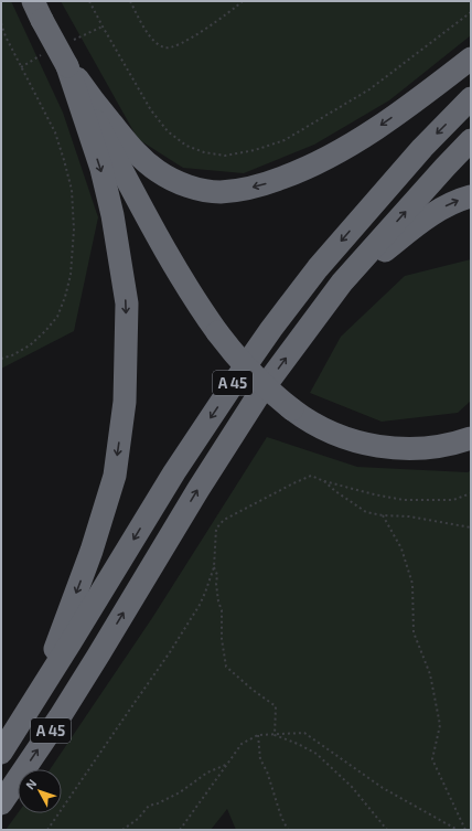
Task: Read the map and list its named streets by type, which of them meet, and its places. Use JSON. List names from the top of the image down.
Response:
{
  "streets": {
    "highway": ["A 45"]
  },
  "north": "top left"
}
